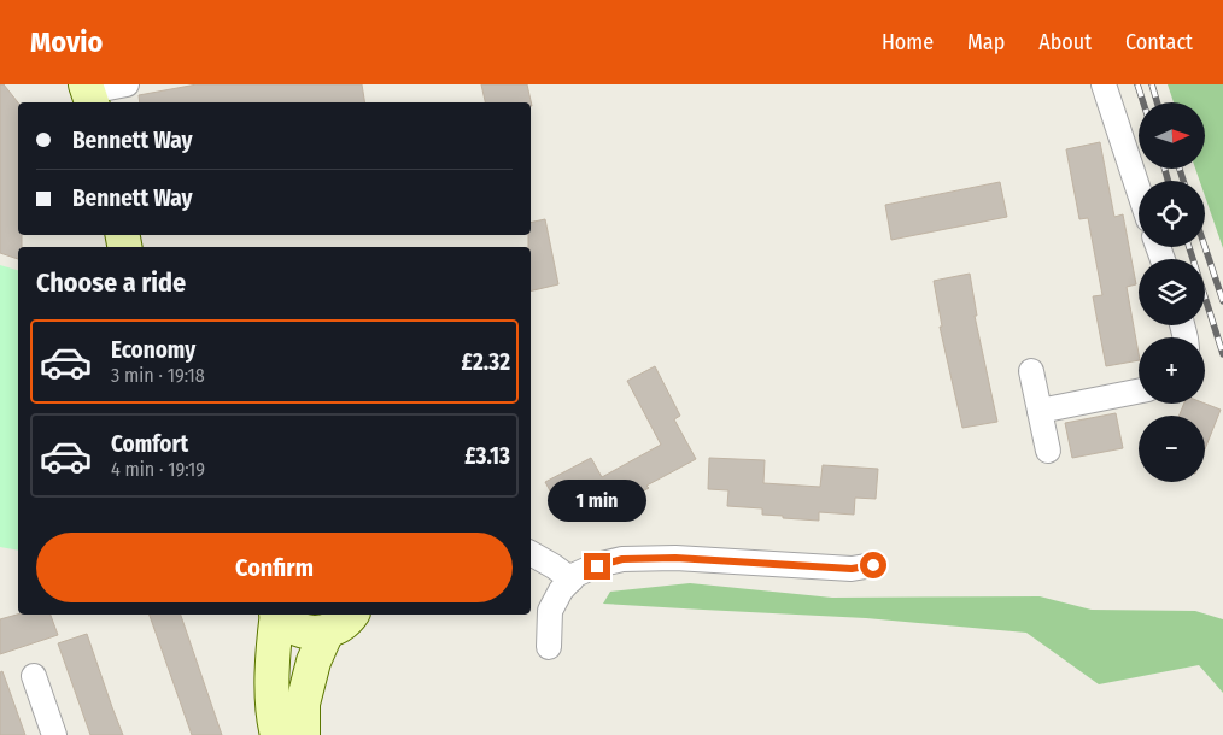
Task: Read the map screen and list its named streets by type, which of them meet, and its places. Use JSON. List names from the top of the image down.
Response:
{
  "north": "right",
  "page": {
    "header": "Movio",
    "nav": [
      "Home",
      "Map",
      "About",
      "Contact"
    ],
    "map_buttons": ["+", "−"],
    "banner": ["Bennett Way", "Bennett Way"],
    "heading": "Choose a ride",
    "list": [
      {
        "name": "Economy",
        "note": "3 min · 19:18",
        "value": "£2.32"
      },
      {
        "name": "Comfort",
        "note": "4 min · 19:19",
        "value": "£3.13"
      }
    ],
    "bubble": "1 min",
    "buttons": "Confirm"
  }
}
